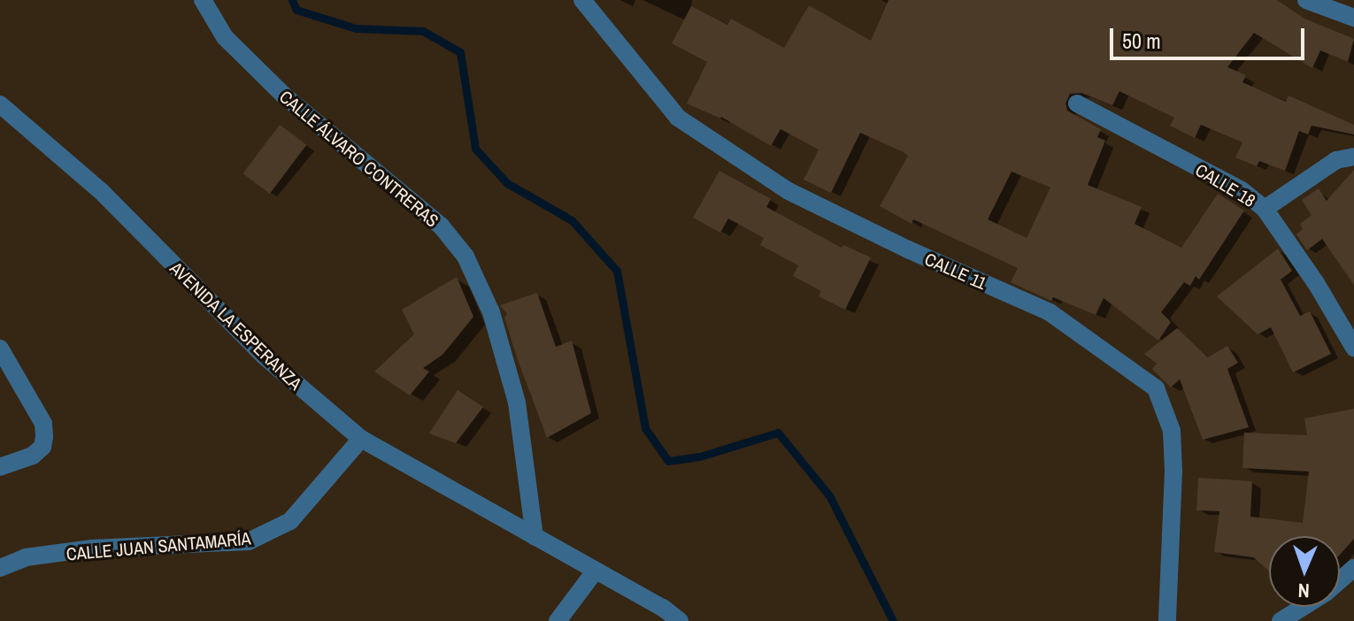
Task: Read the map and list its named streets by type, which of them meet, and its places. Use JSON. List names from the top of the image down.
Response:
{
  "streets": {
    "street": [
      "CALLE ÁLVARO CONTRERAS",
      "CALLE 18",
      "CALLE 11",
      "AVENIDA LA ESPERANZA",
      "CALLE JUAN SANTAMARÍA"
    ]
  },
  "crossings": [
    ["CALLE ÁLVARO CONTRERAS", "AVENIDA LA ESPERANZA"],
    ["AVENIDA LA ESPERANZA", "CALLE JUAN SANTAMARÍA"]
  ],
  "scale_bar": "50 m",
  "north": "bottom"
}
